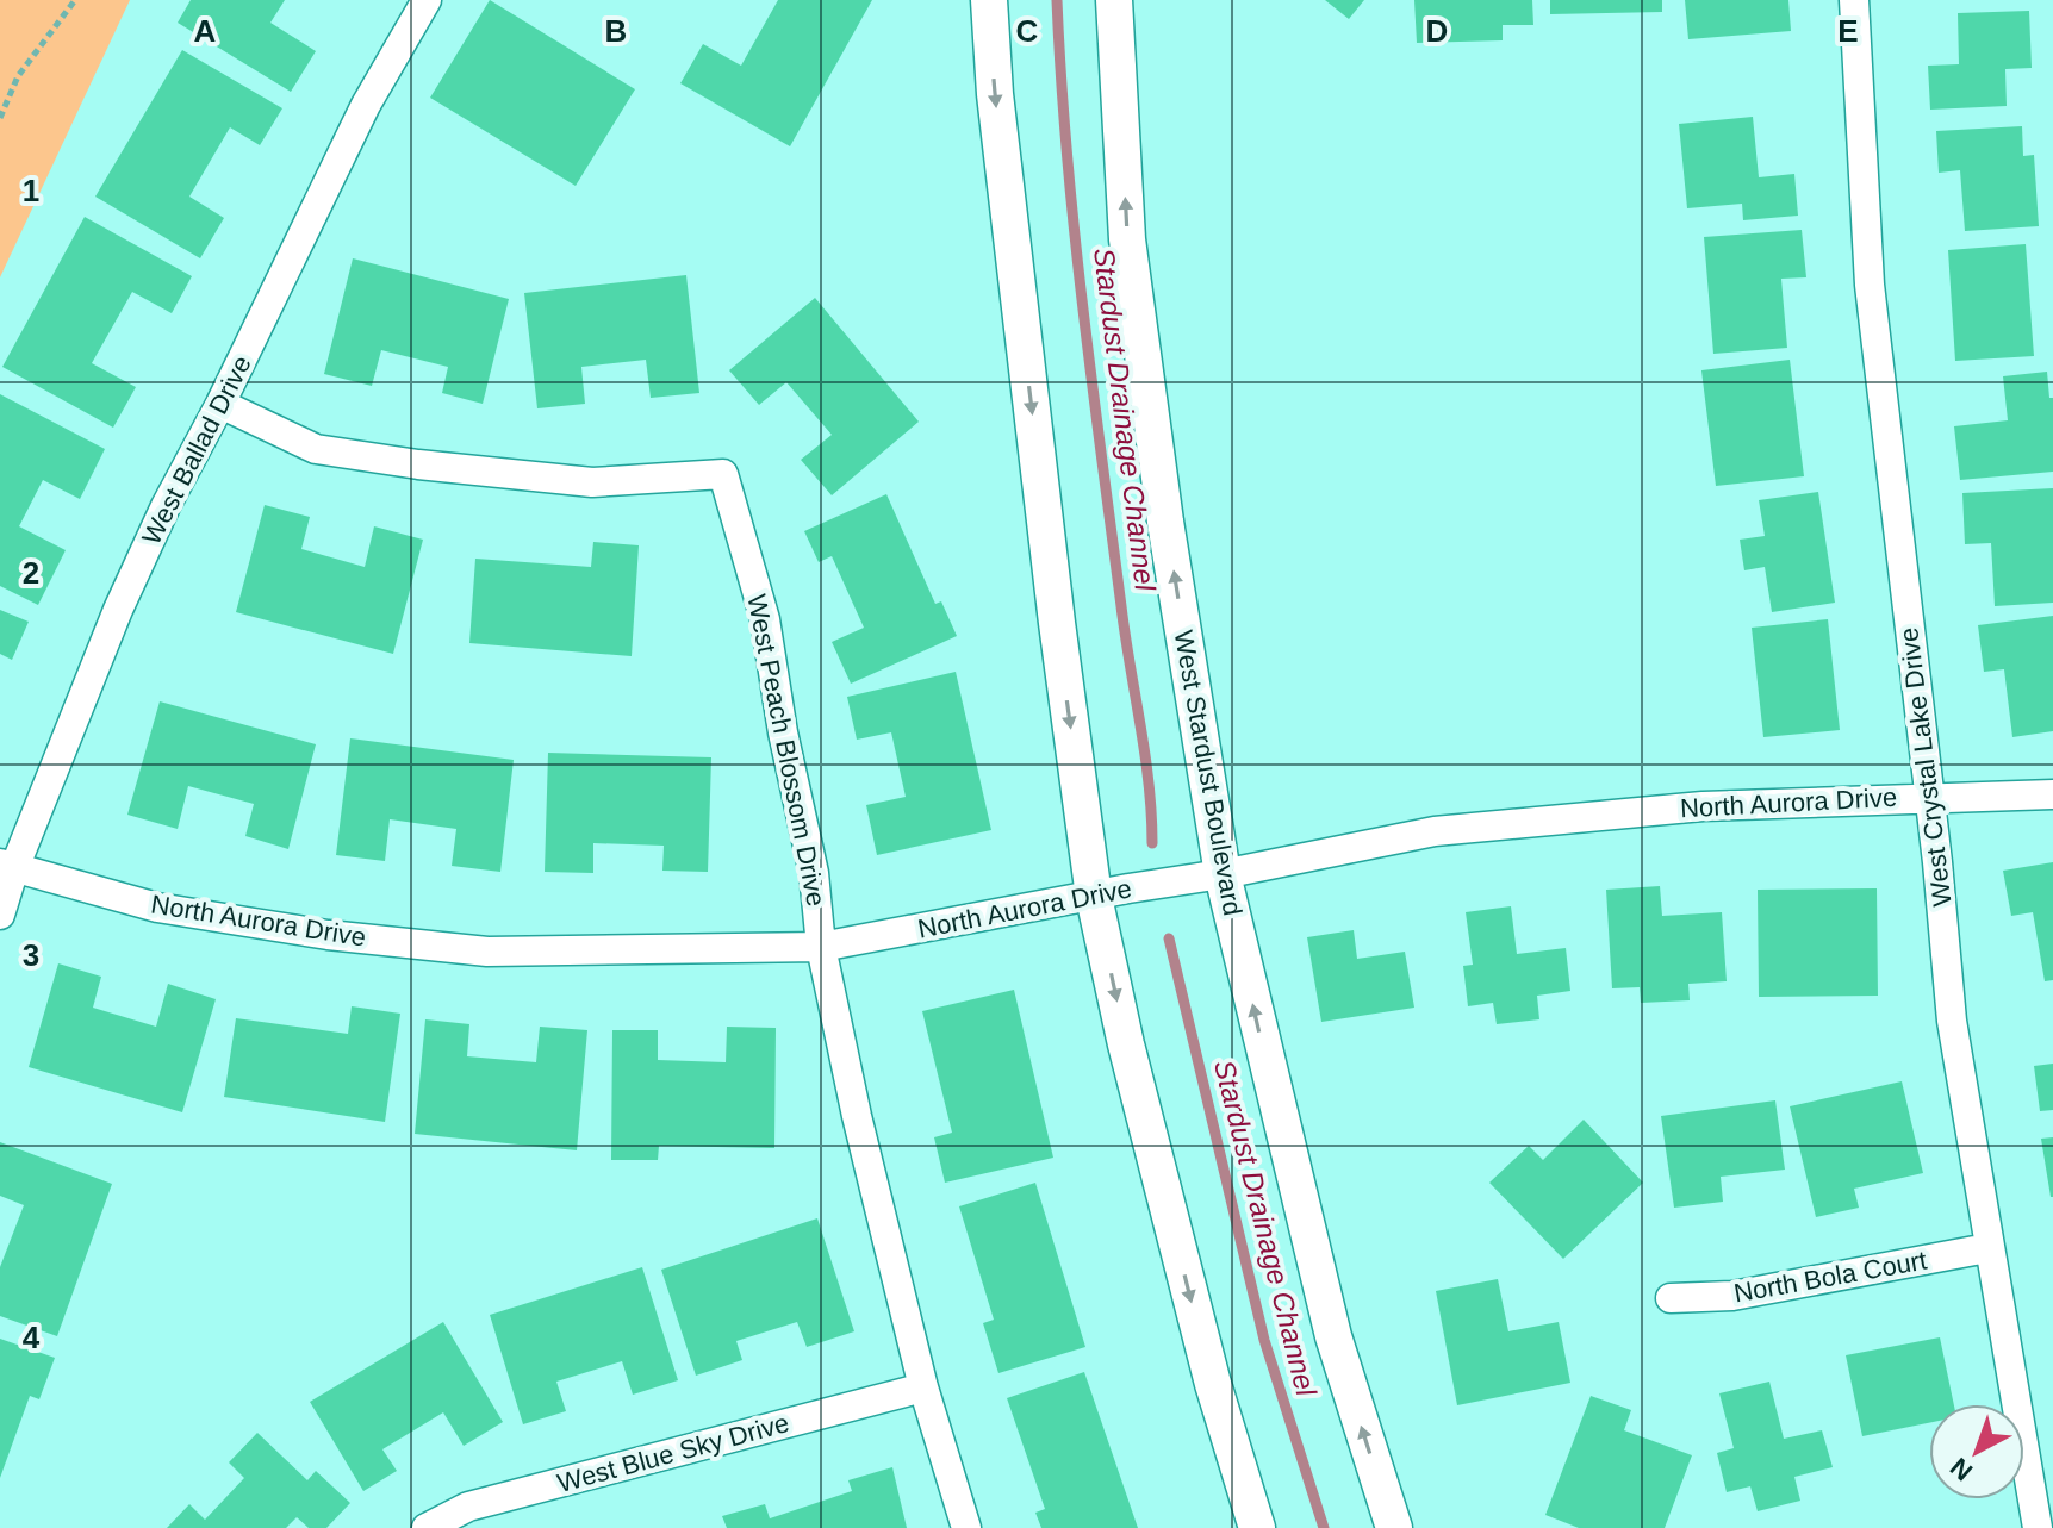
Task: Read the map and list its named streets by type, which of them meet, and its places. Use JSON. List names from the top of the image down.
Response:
{
  "streets": {
    "street": [
      "West Ballad Drive",
      "West Peach Blossom Drive",
      "West Crystal Lake Drive",
      "West Stardust Boulevard",
      "North Aurora Drive",
      "North Bola Court",
      "West Blue Sky Drive"
    ]
  },
  "crossings": [
    ["West Ballad Drive", "West Peach Blossom Drive"],
    ["West Ballad Drive", "North Aurora Drive"],
    ["West Peach Blossom Drive", "North Aurora Drive"],
    ["West Peach Blossom Drive", "West Blue Sky Drive"],
    ["West Crystal Lake Drive", "North Aurora Drive"],
    ["West Crystal Lake Drive", "North Bola Court"],
    ["West Stardust Boulevard", "North Aurora Drive"]
  ],
  "water": ["Stardust Drainage Channel"],
  "north": "bottom left",
  "grid": {
    "columns": [
      "A",
      "B",
      "C",
      "D",
      "E"
    ],
    "rows": [
      "1",
      "2",
      "3",
      "4"
    ]
  }
}
